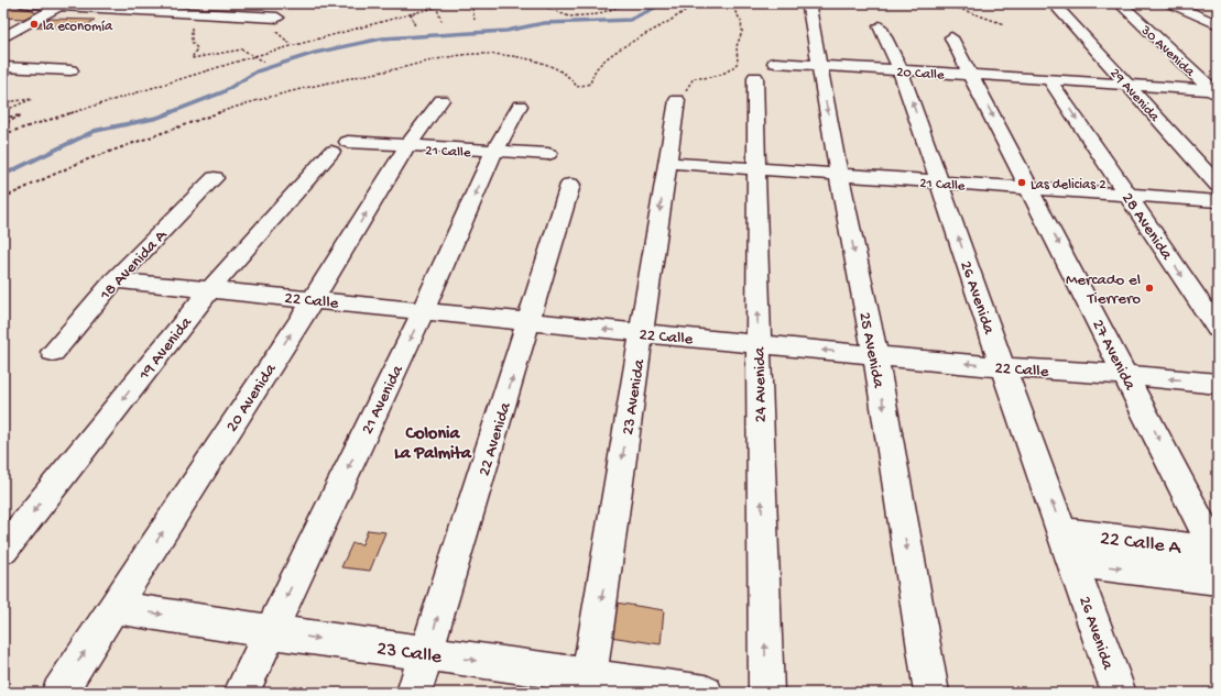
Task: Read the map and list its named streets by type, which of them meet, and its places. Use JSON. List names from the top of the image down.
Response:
{
  "streets": {
    "street": [
      "30 Avenida",
      "20 Calle",
      "29 Avenida",
      "21 Calle",
      "28 Avenida",
      "18 Avenida A",
      "26 Avenida",
      "22 Calle",
      "19 Avenida",
      "25 Avenida",
      "27 Avenida",
      "24 Avenida",
      "20 Avenida",
      "23 Avenida",
      "21 Avenida",
      "22 Avenida",
      "22 Calle A",
      "23 Calle"
    ]
  },
  "crossings": [
    ["30 Avenida", "20 Calle"],
    ["20 Calle", "29 Avenida"],
    ["20 Calle", "28 Avenida"],
    ["20 Calle", "26 Avenida"],
    ["20 Calle", "25 Avenida"],
    ["20 Calle", "27 Avenida"],
    ["21 Calle", "28 Avenida"],
    ["21 Calle", "26 Avenida"],
    ["21 Calle", "25 Avenida"],
    ["21 Calle", "27 Avenida"],
    ["21 Calle", "24 Avenida"],
    ["21 Calle", "20 Avenida"],
    ["21 Calle", "23 Avenida"],
    ["21 Calle", "21 Avenida"],
    ["18 Avenida A", "22 Calle"],
    ["26 Avenida", "22 Calle"],
    ["26 Avenida", "22 Calle A"],
    ["22 Calle", "19 Avenida"],
    ["22 Calle", "25 Avenida"],
    ["22 Calle", "27 Avenida"],
    ["22 Calle", "24 Avenida"],
    ["22 Calle", "20 Avenida"],
    ["22 Calle", "23 Avenida"],
    ["22 Calle", "21 Avenida"],
    ["22 Calle", "22 Avenida"],
    ["27 Avenida", "22 Calle A"],
    ["20 Avenida", "23 Calle"],
    ["23 Avenida", "23 Calle"],
    ["21 Avenida", "23 Calle"],
    ["22 Avenida", "23 Calle"]
  ],
  "one_way": [
    "28 Avenida",
    "26 Avenida",
    "22 Calle",
    "19 Avenida",
    "25 Avenida",
    "27 Avenida",
    "24 Avenida",
    "20 Avenida",
    "23 Avenida",
    "21 Avenida",
    "22 Avenida",
    "23 Calle"
  ],
  "districts": ["Colonia La Palmita"],
  "places": ["la economía", "Las delicias 2", "Mercado el Tierrero"]
}
